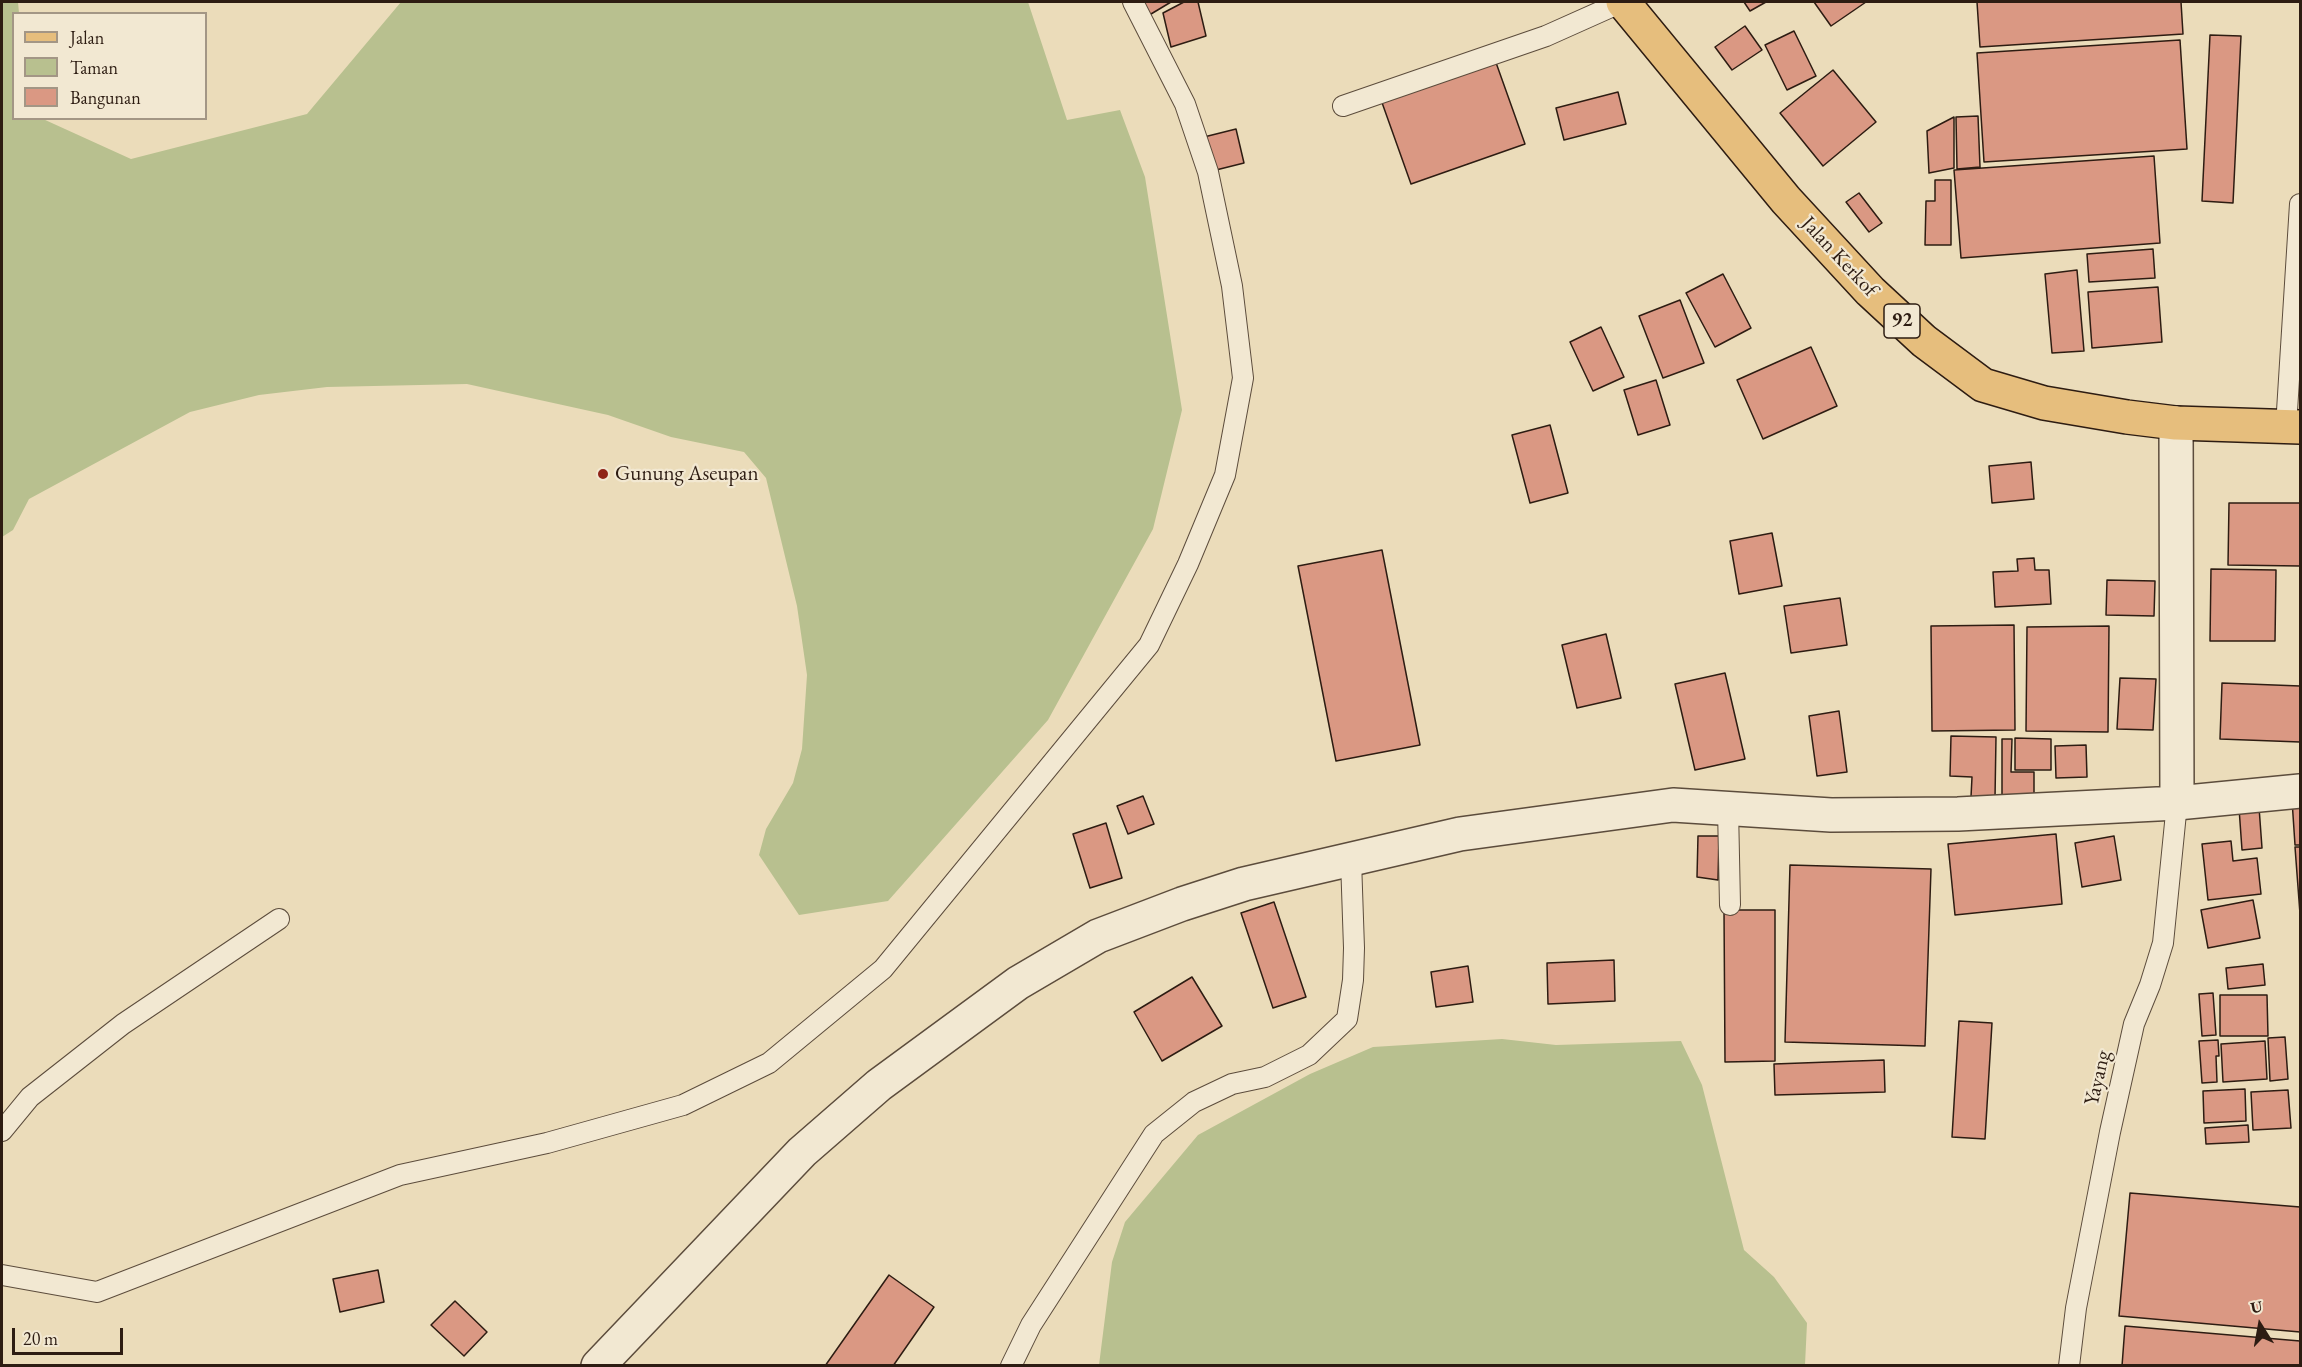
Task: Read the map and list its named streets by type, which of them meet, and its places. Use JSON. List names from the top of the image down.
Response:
{
  "streets": {
    "main road": ["Jalan Kerkof", "92"],
    "lane": ["Yayang"]
  },
  "places": ["Gunung Aseupan"],
  "legend": ["Jalan", "Taman", "Bangunan"],
  "scale_bar": "20 m",
  "north": "top"
}
